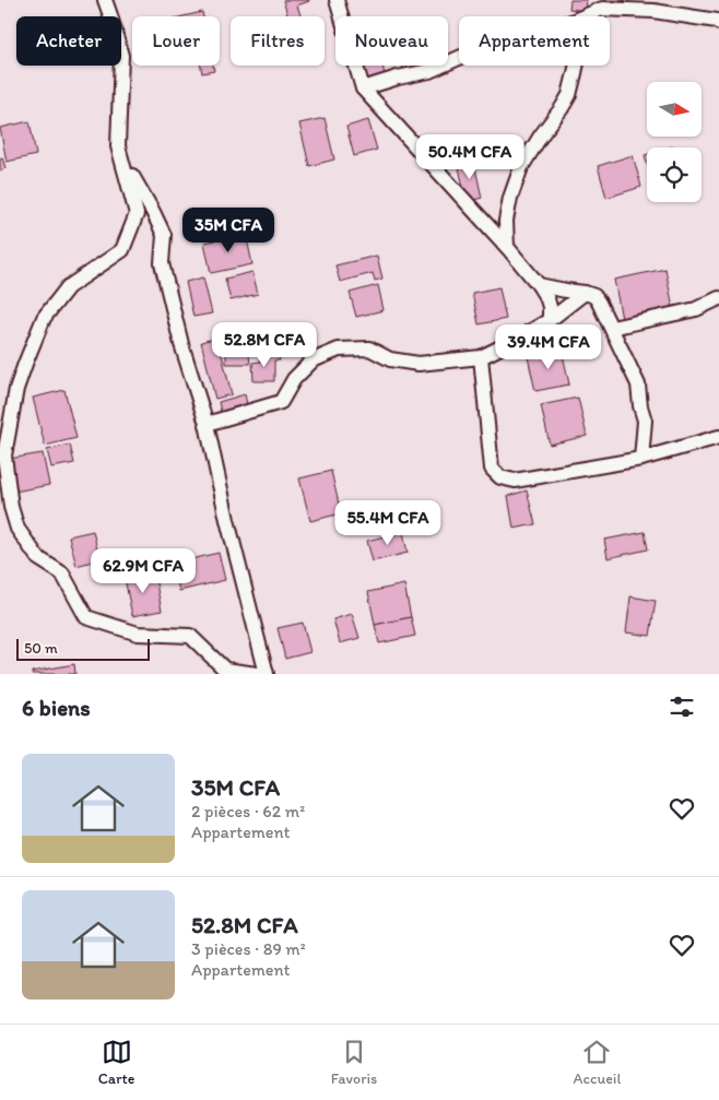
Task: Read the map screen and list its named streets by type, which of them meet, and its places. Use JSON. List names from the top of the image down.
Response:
{
  "scale_bar": "50 m",
  "north": "right",
  "page": {
    "chip": [
      "Acheter",
      "Louer",
      "Filtres",
      "Nouveau",
      "Appartement"
    ],
    "price": [
      "50.4M CFA",
      "35M CFA",
      "52.8M CFA",
      "39.4M CFA",
      "55.4M CFA",
      "62.9M CFA"
    ],
    "scale": "50 m",
    "heading": "6 biens",
    "list": [
      {
        "name": "35M CFA",
        "note": "2 pièces · 62 m² · Appartement"
      },
      {
        "name": "52.8M CFA",
        "note": "3 pièces · 89 m² · Appartement"
      }
    ],
    "tabs": ["Carte", "Favoris", "Accueil"]
  }
}
